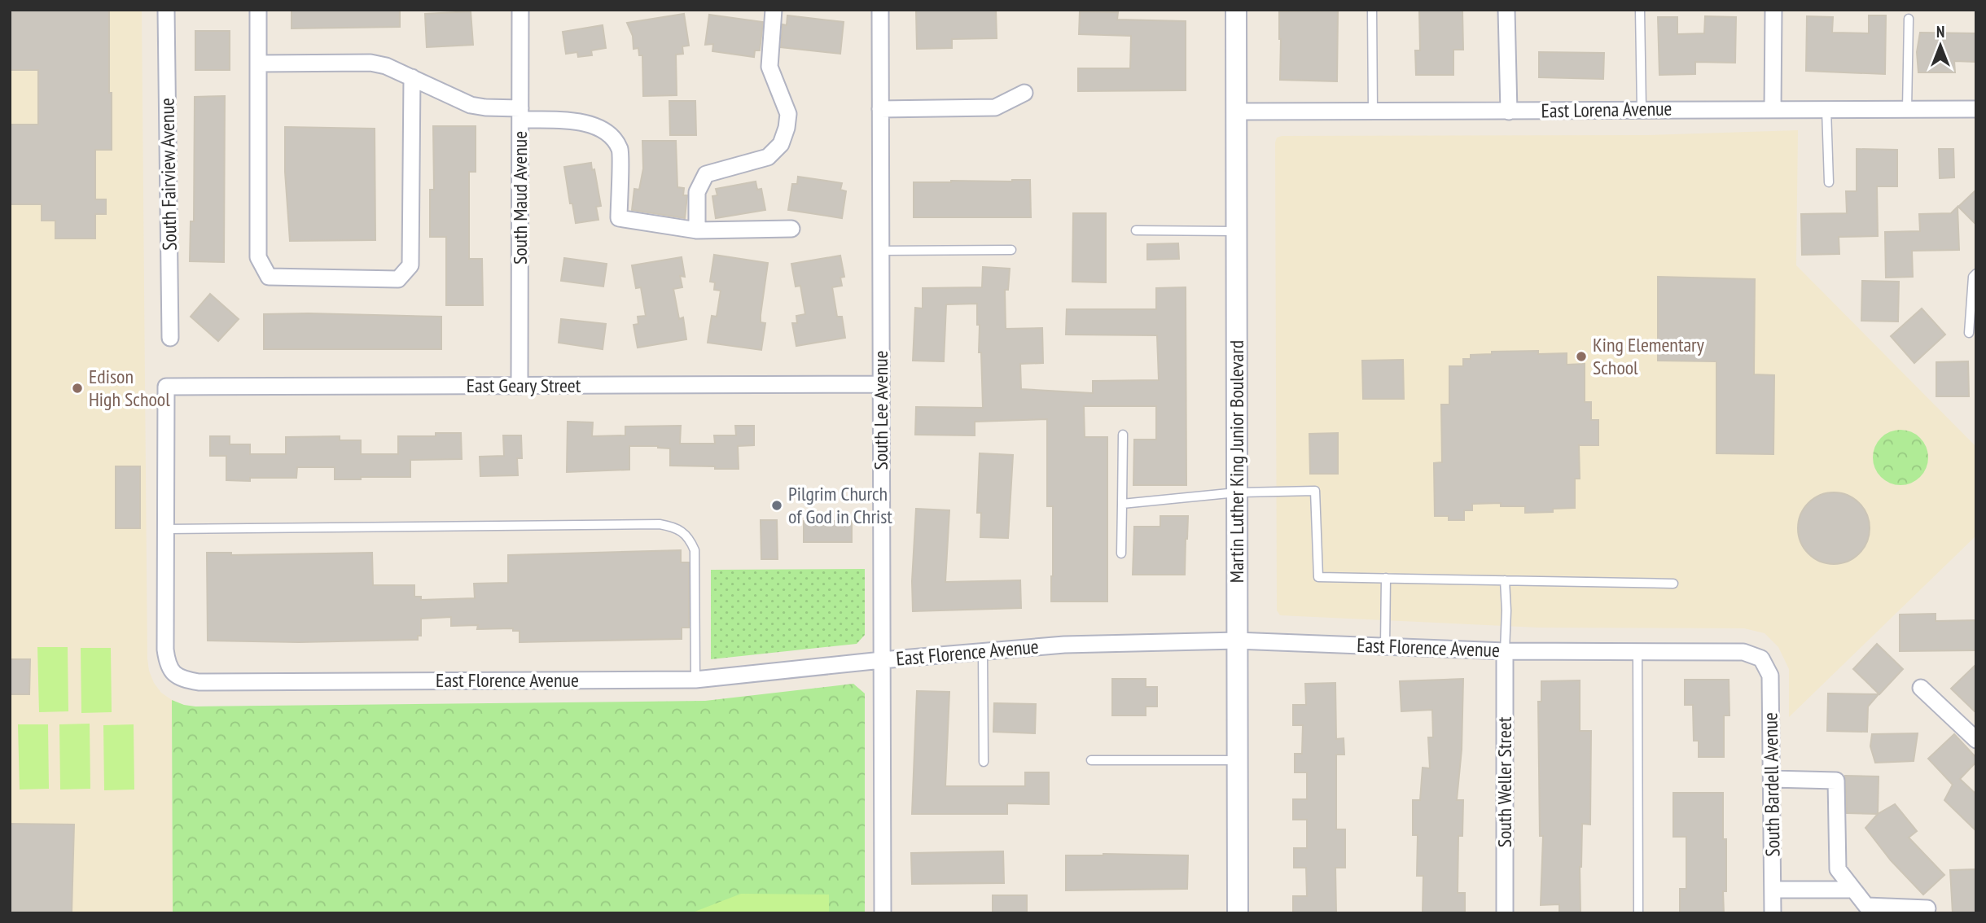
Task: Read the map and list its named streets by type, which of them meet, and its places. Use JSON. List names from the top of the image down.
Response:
{
  "streets": {
    "street": [
      "East Lorena Avenue",
      "South Fairview Avenue",
      "South Maud Avenue",
      "East Geary Street",
      "South Lee Avenue",
      "Martin Luther King Junior Boulevard",
      "East Florence Avenue",
      "South Weller Street",
      "South Bardell Avenue"
    ]
  },
  "crossings": [
    ["East Lorena Avenue", "Martin Luther King Junior Boulevard"],
    ["South Maud Avenue", "East Geary Street"],
    ["East Geary Street", "South Lee Avenue"],
    ["East Geary Street", "East Florence Avenue"],
    ["South Lee Avenue", "East Florence Avenue"],
    ["Martin Luther King Junior Boulevard", "East Florence Avenue"],
    ["East Florence Avenue", "South Weller Street"],
    ["East Florence Avenue", "South Bardell Avenue"]
  ],
  "places": ["King Elementary School", "Edison High School", "Pilgrim Church of God in Christ"],
  "north": "top"
}
